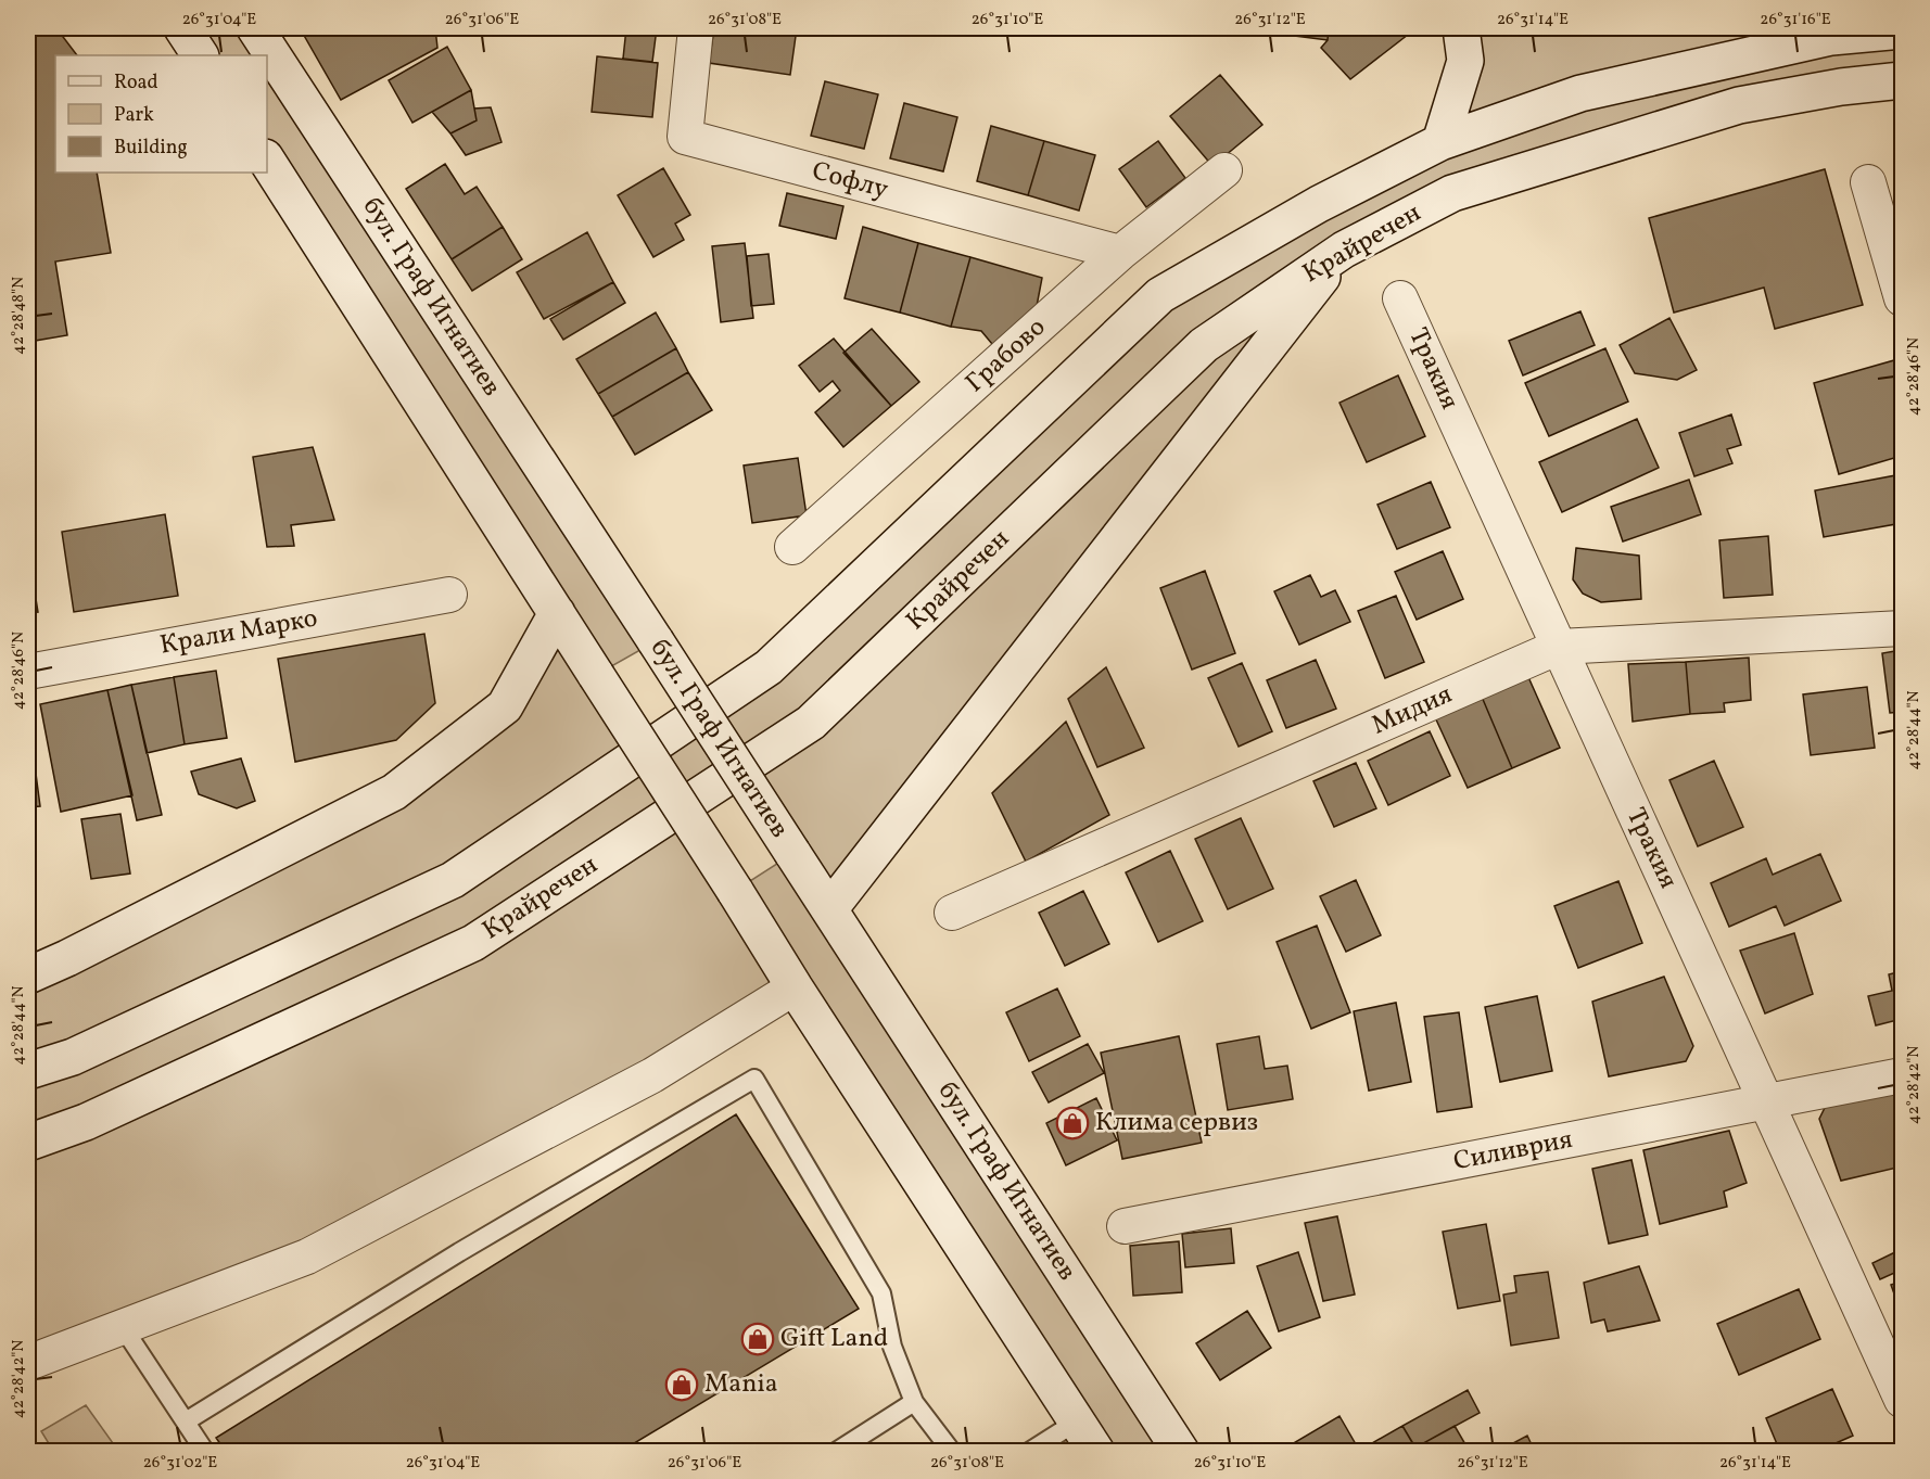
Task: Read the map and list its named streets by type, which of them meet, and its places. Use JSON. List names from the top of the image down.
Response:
{
  "streets": {
    "main road": ["Крайречен", "бул. Граф Игнатиев"],
    "street": [
      "Софлу",
      "Грабово",
      "Тракия",
      "Крали Марко",
      "Мидия",
      "Силиврия"
    ]
  },
  "crossings": [
    ["Софлу", "Грабово"],
    ["Тракия", "Мидия"],
    ["Тракия", "Силиврия"]
  ],
  "places": {
    "shop": ["Клима сервиз", "Gift Land", "Mania"]
  },
  "legend": ["Road", "Park", "Building"],
  "coordinates": [
    "26°31'04\"E",
    "26°31'06\"E",
    "26°31'08\"E",
    "26°31'10\"E",
    "26°31'12\"E",
    "26°31'14\"E",
    "26°31'16\"E",
    "42°28'48\"N",
    "42°28'46\"N",
    "42°28'44\"N",
    "42°28'42\"N",
    "26°31'02\"E"
  ]
}
